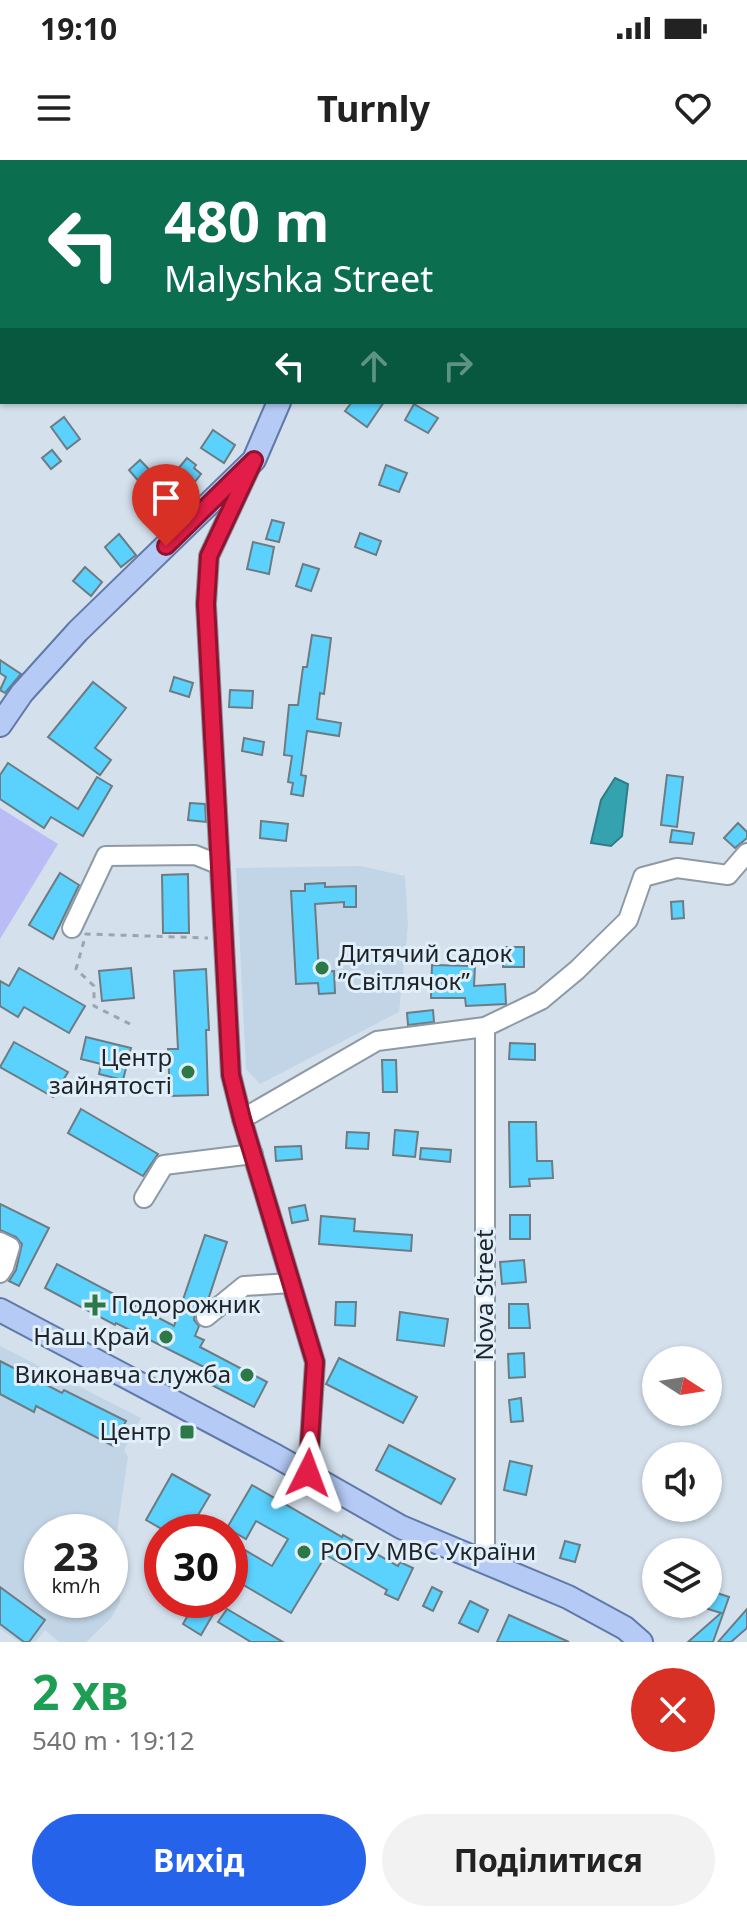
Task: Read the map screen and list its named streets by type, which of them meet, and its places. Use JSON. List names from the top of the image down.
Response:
{
  "streets": {
    "street": ["Nova Street"]
  },
  "places": {
    "other": [
      "Дитячий садок ”Світлячок”",
      "Центр зайнятості",
      "Наш Край",
      "Виконавча служба",
      "РОГУ МВС України"
    ],
    "health": ["Подорожник"],
    "transit": ["Центр"]
  },
  "north": "right",
  "page": {
    "status": "19:10",
    "header": "Turnly",
    "turn": ["480 m", "Malyshka Street"],
    "speed": "23 km/h",
    "limit": "30",
    "heading": ["2 хв", "540 m · 19:12"],
    "buttons": ["Вихід", "Поділитися"]
  }
}
